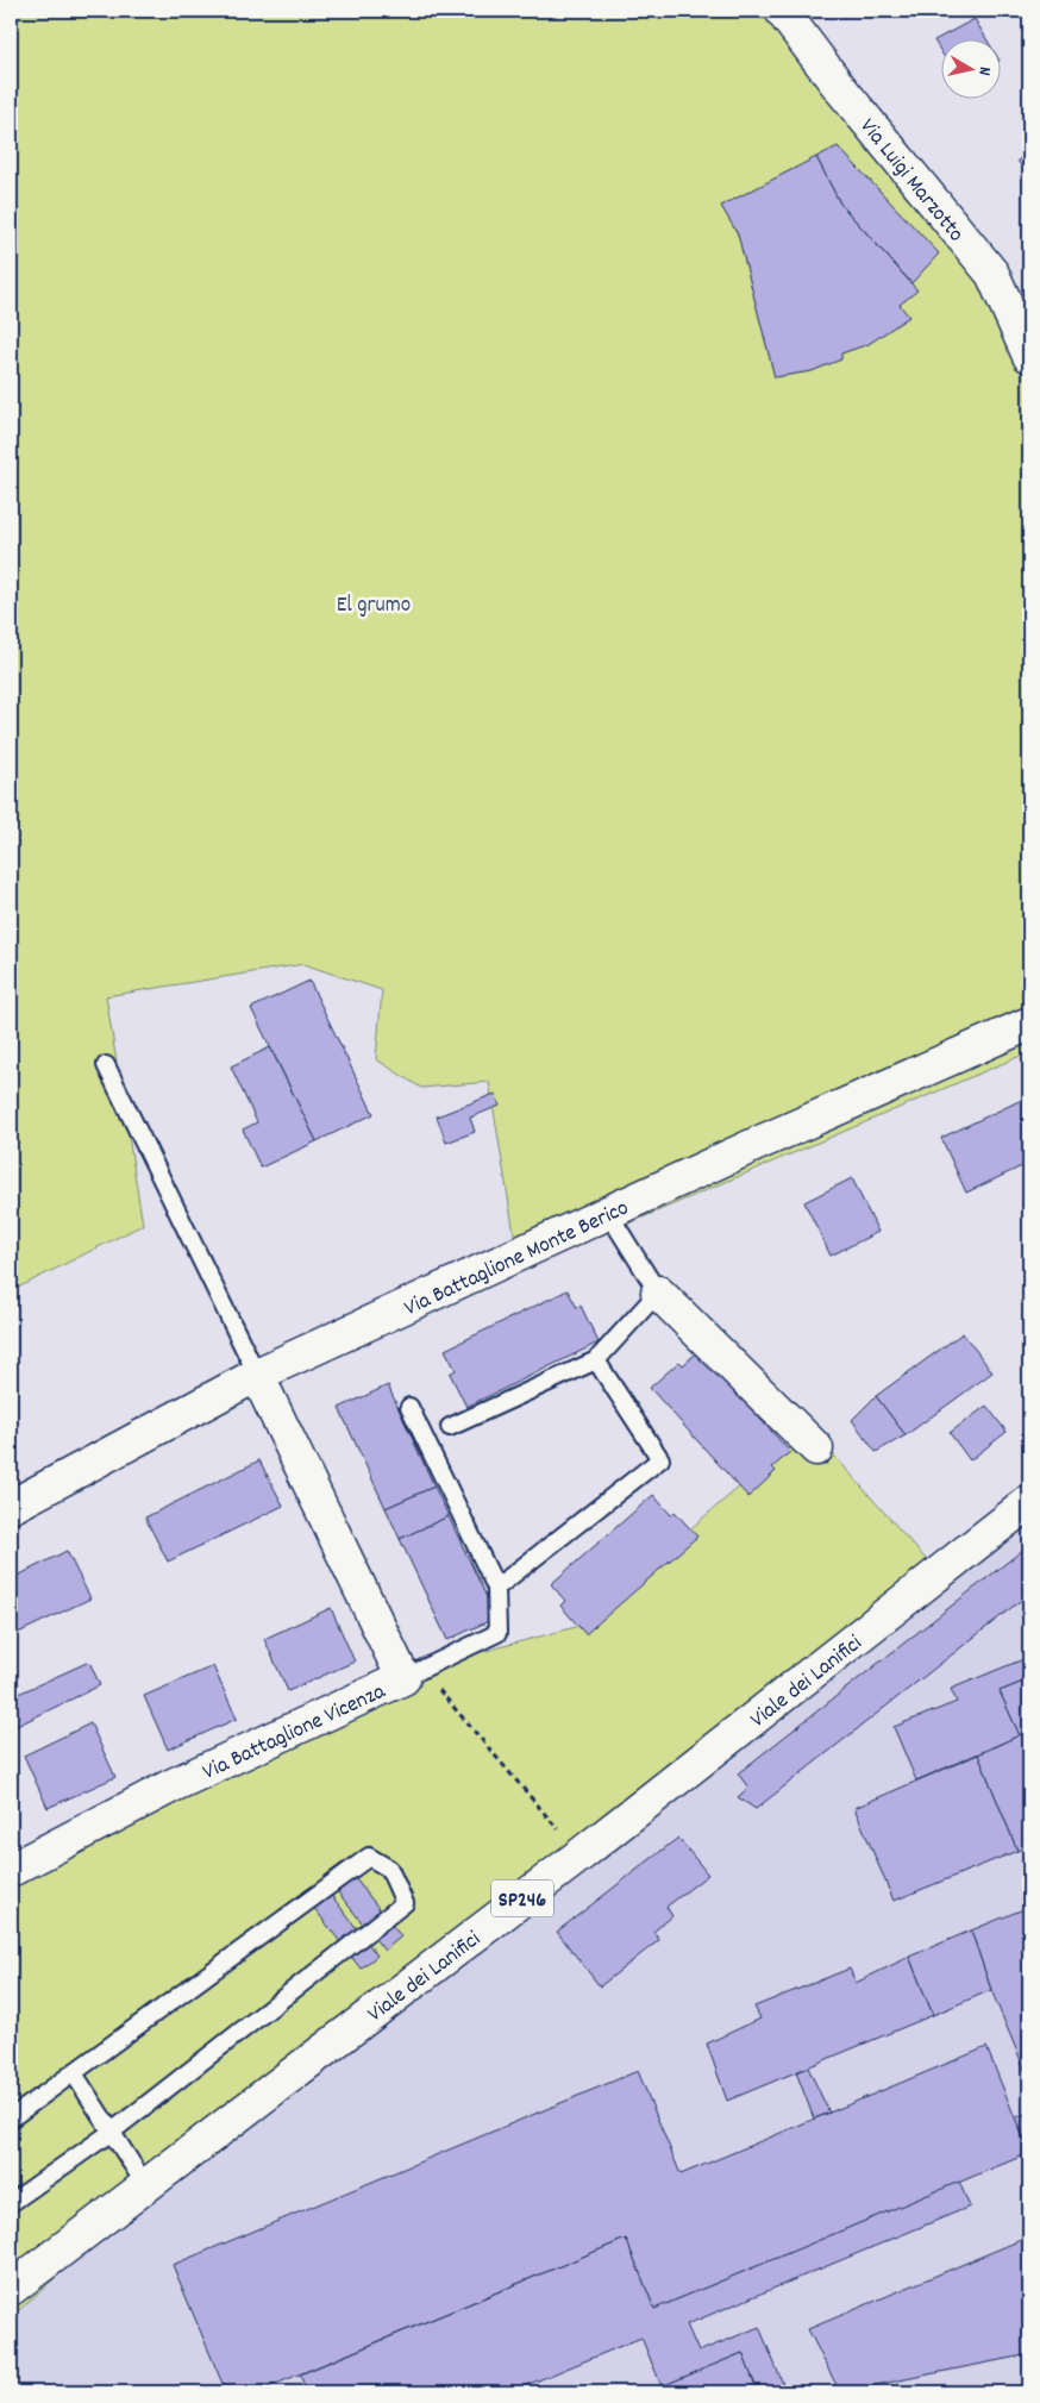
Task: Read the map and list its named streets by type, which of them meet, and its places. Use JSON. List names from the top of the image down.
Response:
{
  "streets": {
    "street": [
      "Via Luigi Marzotto",
      "Via Battaglione Monte Berico",
      "Viale dei Lanifici",
      "Via Battaglione Vicenza",
      "SP246"
    ]
  },
  "crossings": [
    ["Via Battaglione Monte Berico", "Via Battaglione Vicenza"]
  ],
  "parks": ["El grumo"],
  "north": "right"
}
